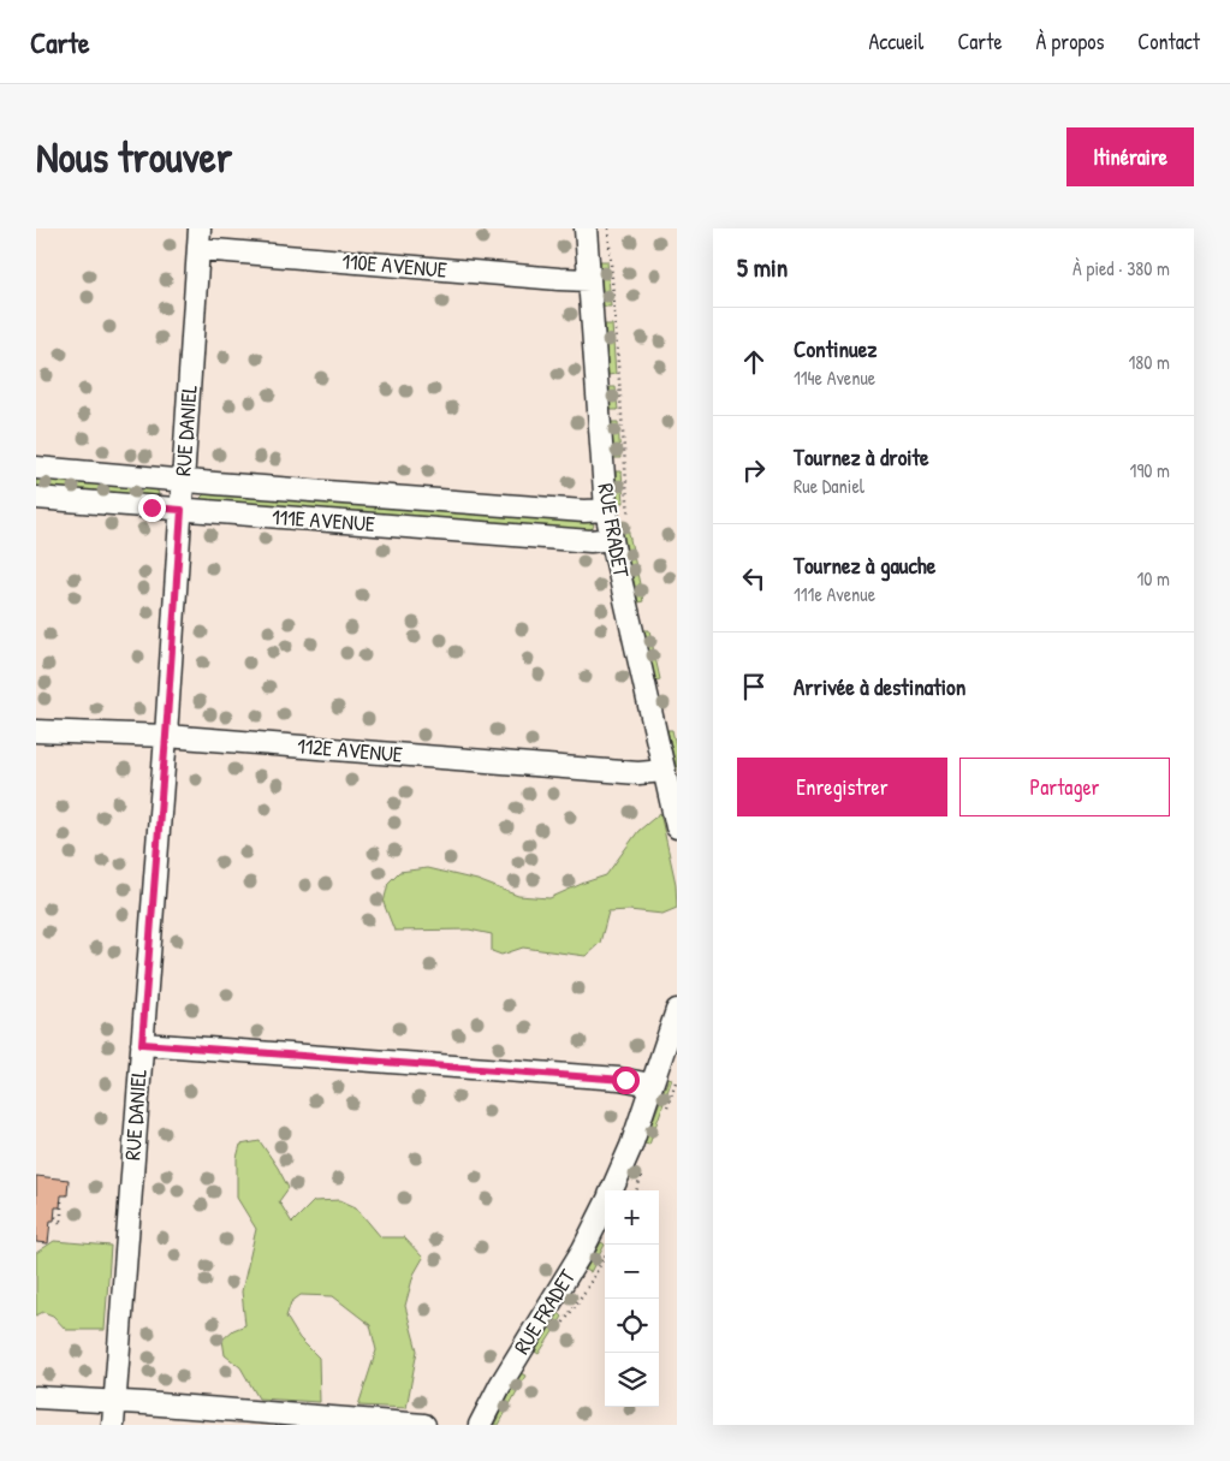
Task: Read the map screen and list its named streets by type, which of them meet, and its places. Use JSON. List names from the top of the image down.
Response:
{
  "streets": {
    "street": [
      "110E AVENUE",
      "RUE DANIEL",
      "111E AVENUE",
      "RUE FRADET",
      "112E AVENUE"
    ]
  },
  "crossings": [
    ["110E AVENUE", "RUE DANIEL"],
    ["110E AVENUE", "RUE FRADET"],
    ["RUE DANIEL", "111E AVENUE"],
    ["RUE DANIEL", "112E AVENUE"],
    ["111E AVENUE", "RUE FRADET"],
    ["RUE FRADET", "112E AVENUE"]
  ],
  "page": {
    "header": "Carte",
    "nav": [
      "Accueil",
      "Carte",
      "À propos",
      "Contact"
    ],
    "buttons": [
      "Itinéraire",
      ["Enregistrer", "Partager"]
    ],
    "title": "Nous trouver",
    "heading": ["5 min", "À pied · 380 m"],
    "list": [
      ["Continuez", "114e Avenue", "180 m"],
      ["Tournez à droite", "Rue Daniel", "190 m"],
      ["Tournez à gauche", "111e Avenue", "10 m"],
      "Arrivée à destination"
    ],
    "map_buttons": ["+", "−"]
  }
}
